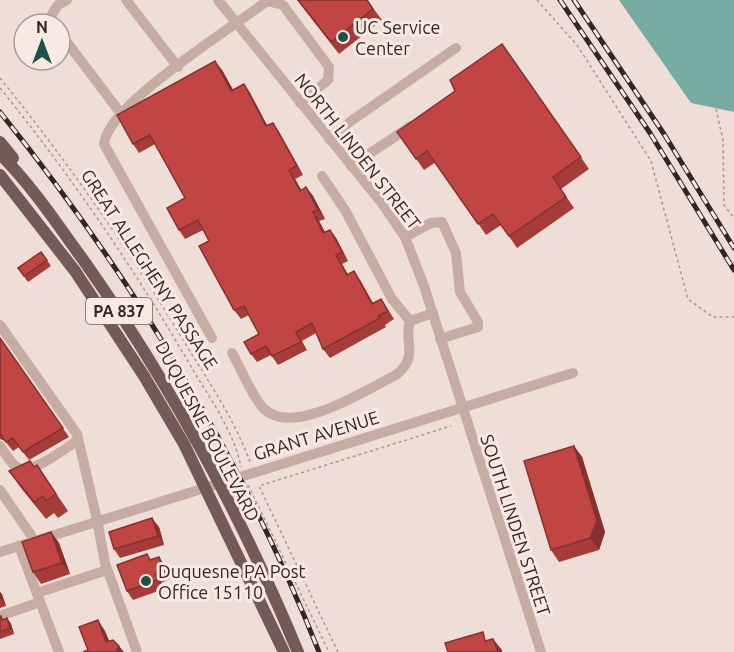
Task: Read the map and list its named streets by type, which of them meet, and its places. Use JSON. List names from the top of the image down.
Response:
{
  "streets": {
    "main road": ["PA 837", "DUQUESNE BOULEVARD"],
    "street": ["NORTH LINDEN STREET", "GRANT AVENUE", "SOUTH LINDEN STREET"],
    "path": ["GREAT ALLEGHENY PASSAGE"]
  },
  "crossings": [
    ["NORTH LINDEN STREET", "GRANT AVENUE"],
    ["NORTH LINDEN STREET", "SOUTH LINDEN STREET"],
    ["PA 837", "DUQUESNE BOULEVARD"],
    ["PA 837", "GRANT AVENUE"],
    ["DUQUESNE BOULEVARD", "GRANT AVENUE"],
    ["GRANT AVENUE", "SOUTH LINDEN STREET"]
  ],
  "places": ["UC Service Center", "Duquesne PA Post Office 15110"],
  "north": "top"
}
